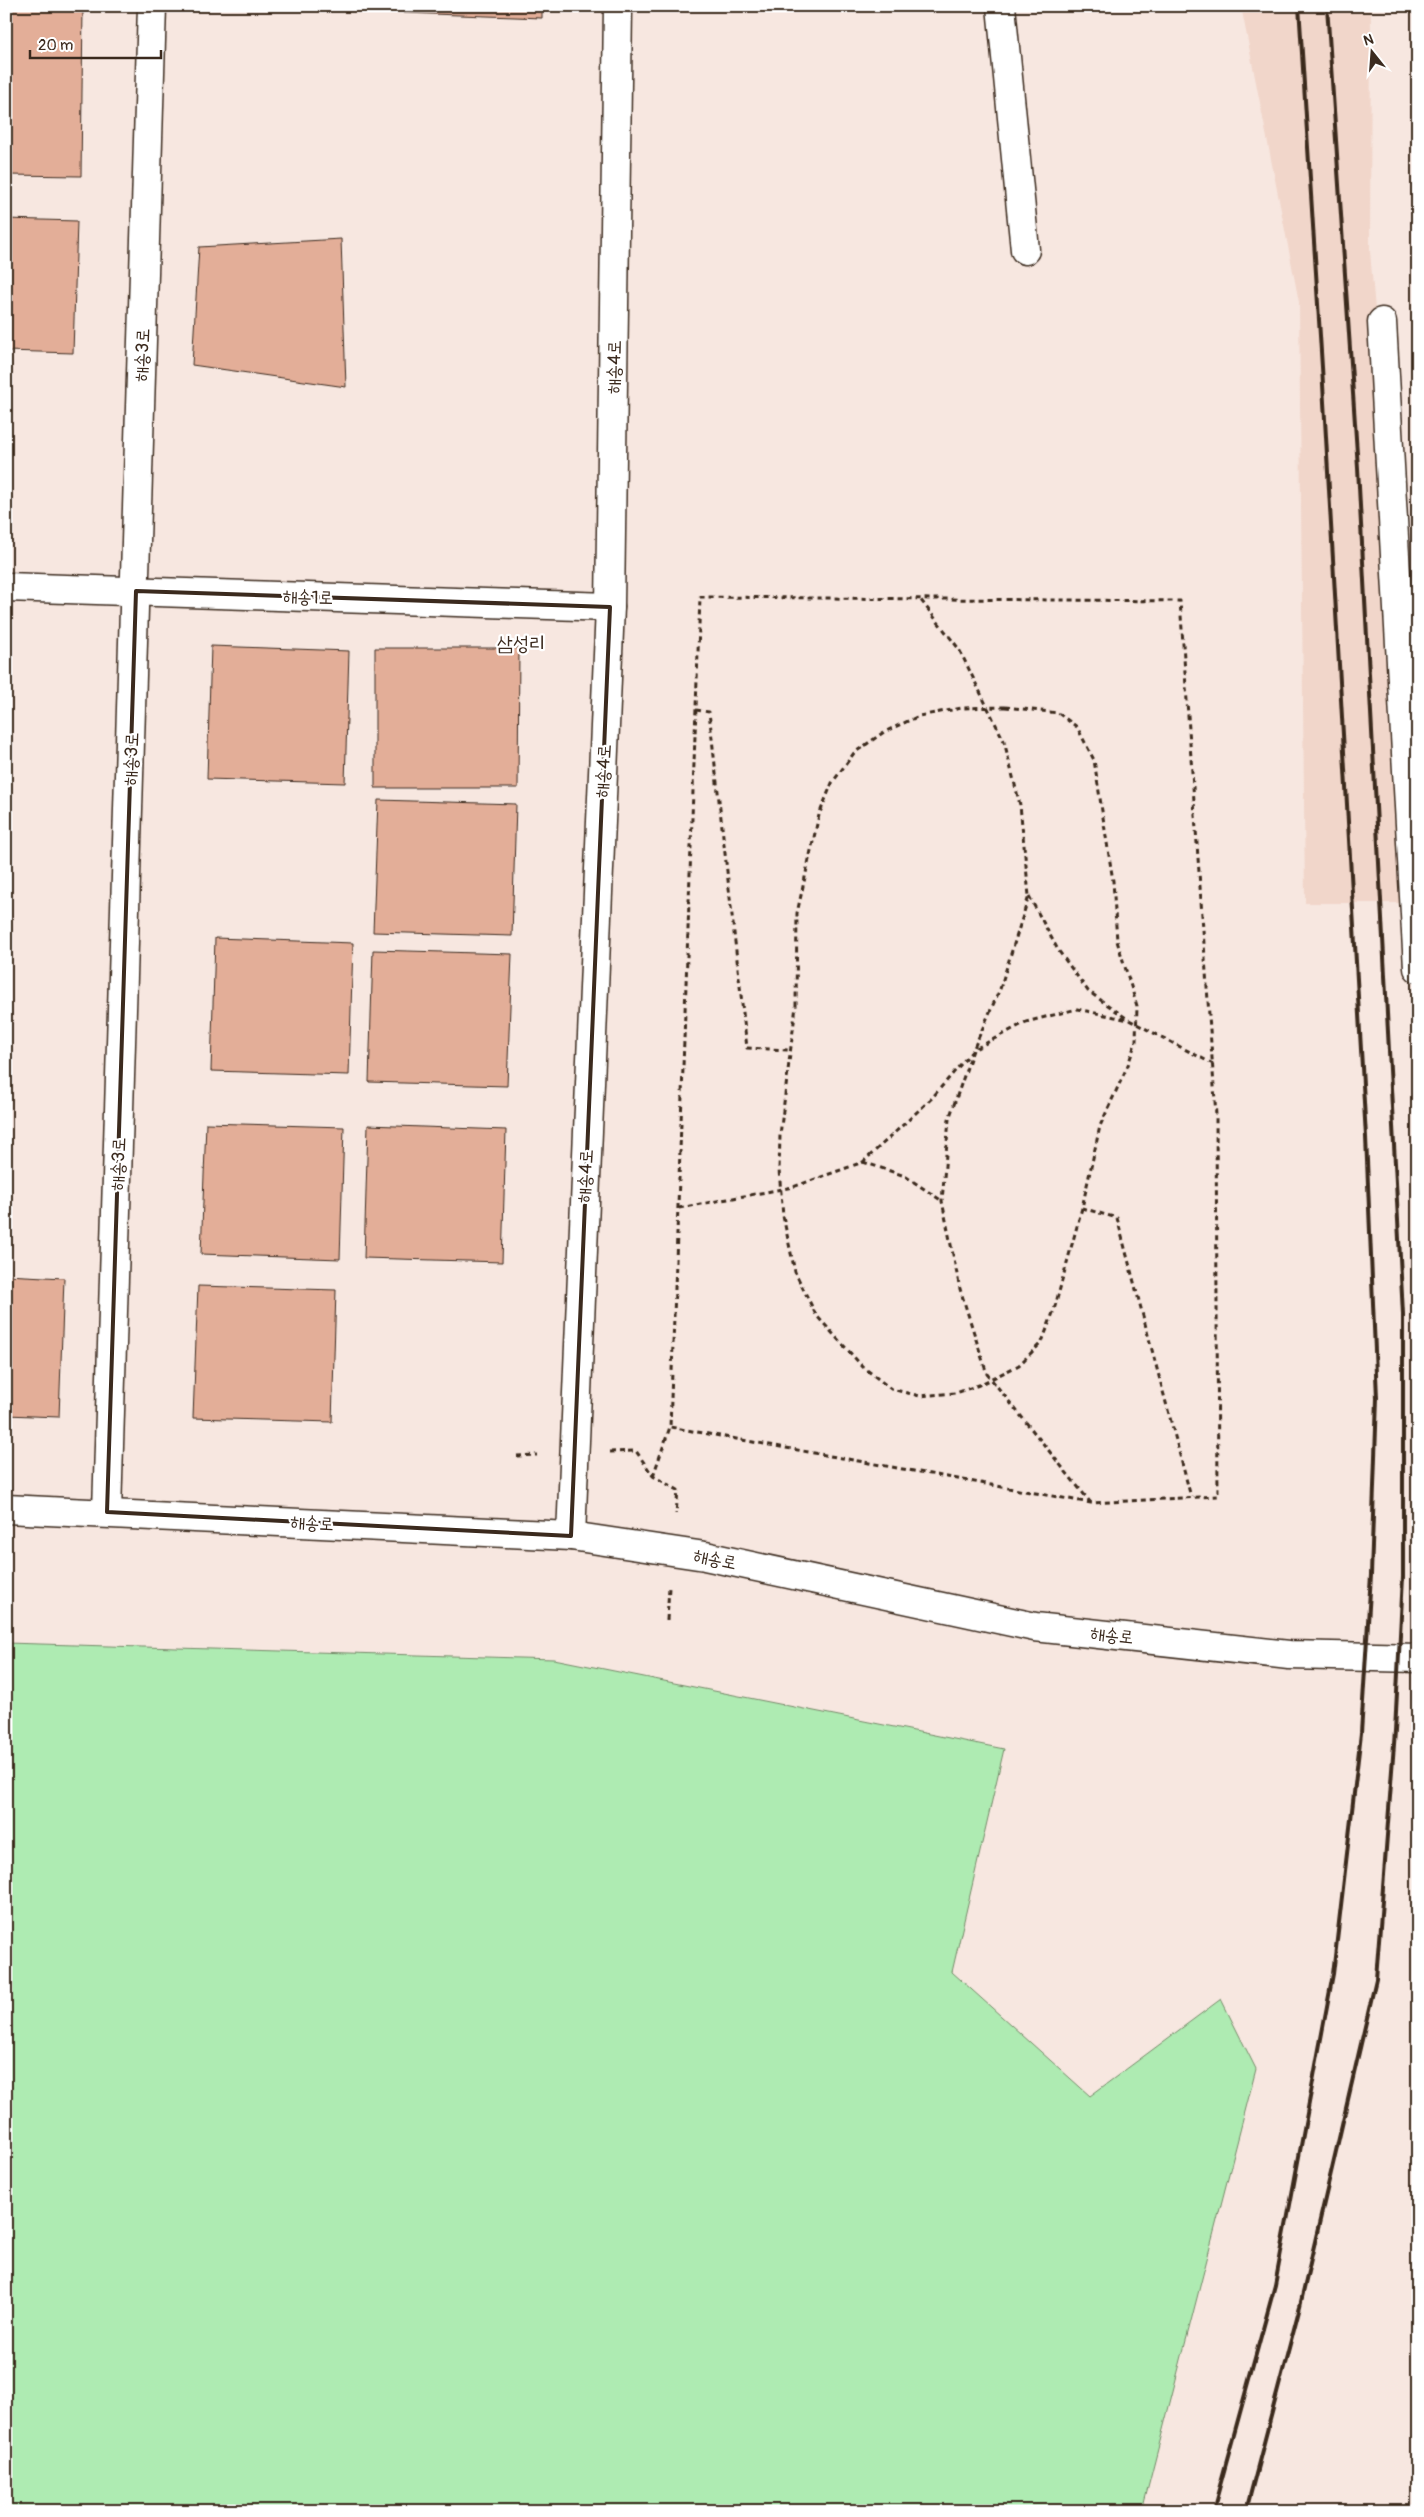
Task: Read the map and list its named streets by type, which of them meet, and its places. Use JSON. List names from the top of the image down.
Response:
{
  "streets": {
    "street": [
      "해송3로",
      "해송4로",
      "해송1로",
      "해송로"
    ]
  },
  "crossings": [
    ["해송3로", "해송1로"],
    ["해송3로", "해송로"],
    ["해송4로", "해송1로"],
    ["해송4로", "해송로"]
  ],
  "districts": ["삼성리"],
  "scale_bar": "20 m",
  "north": "top"
}
